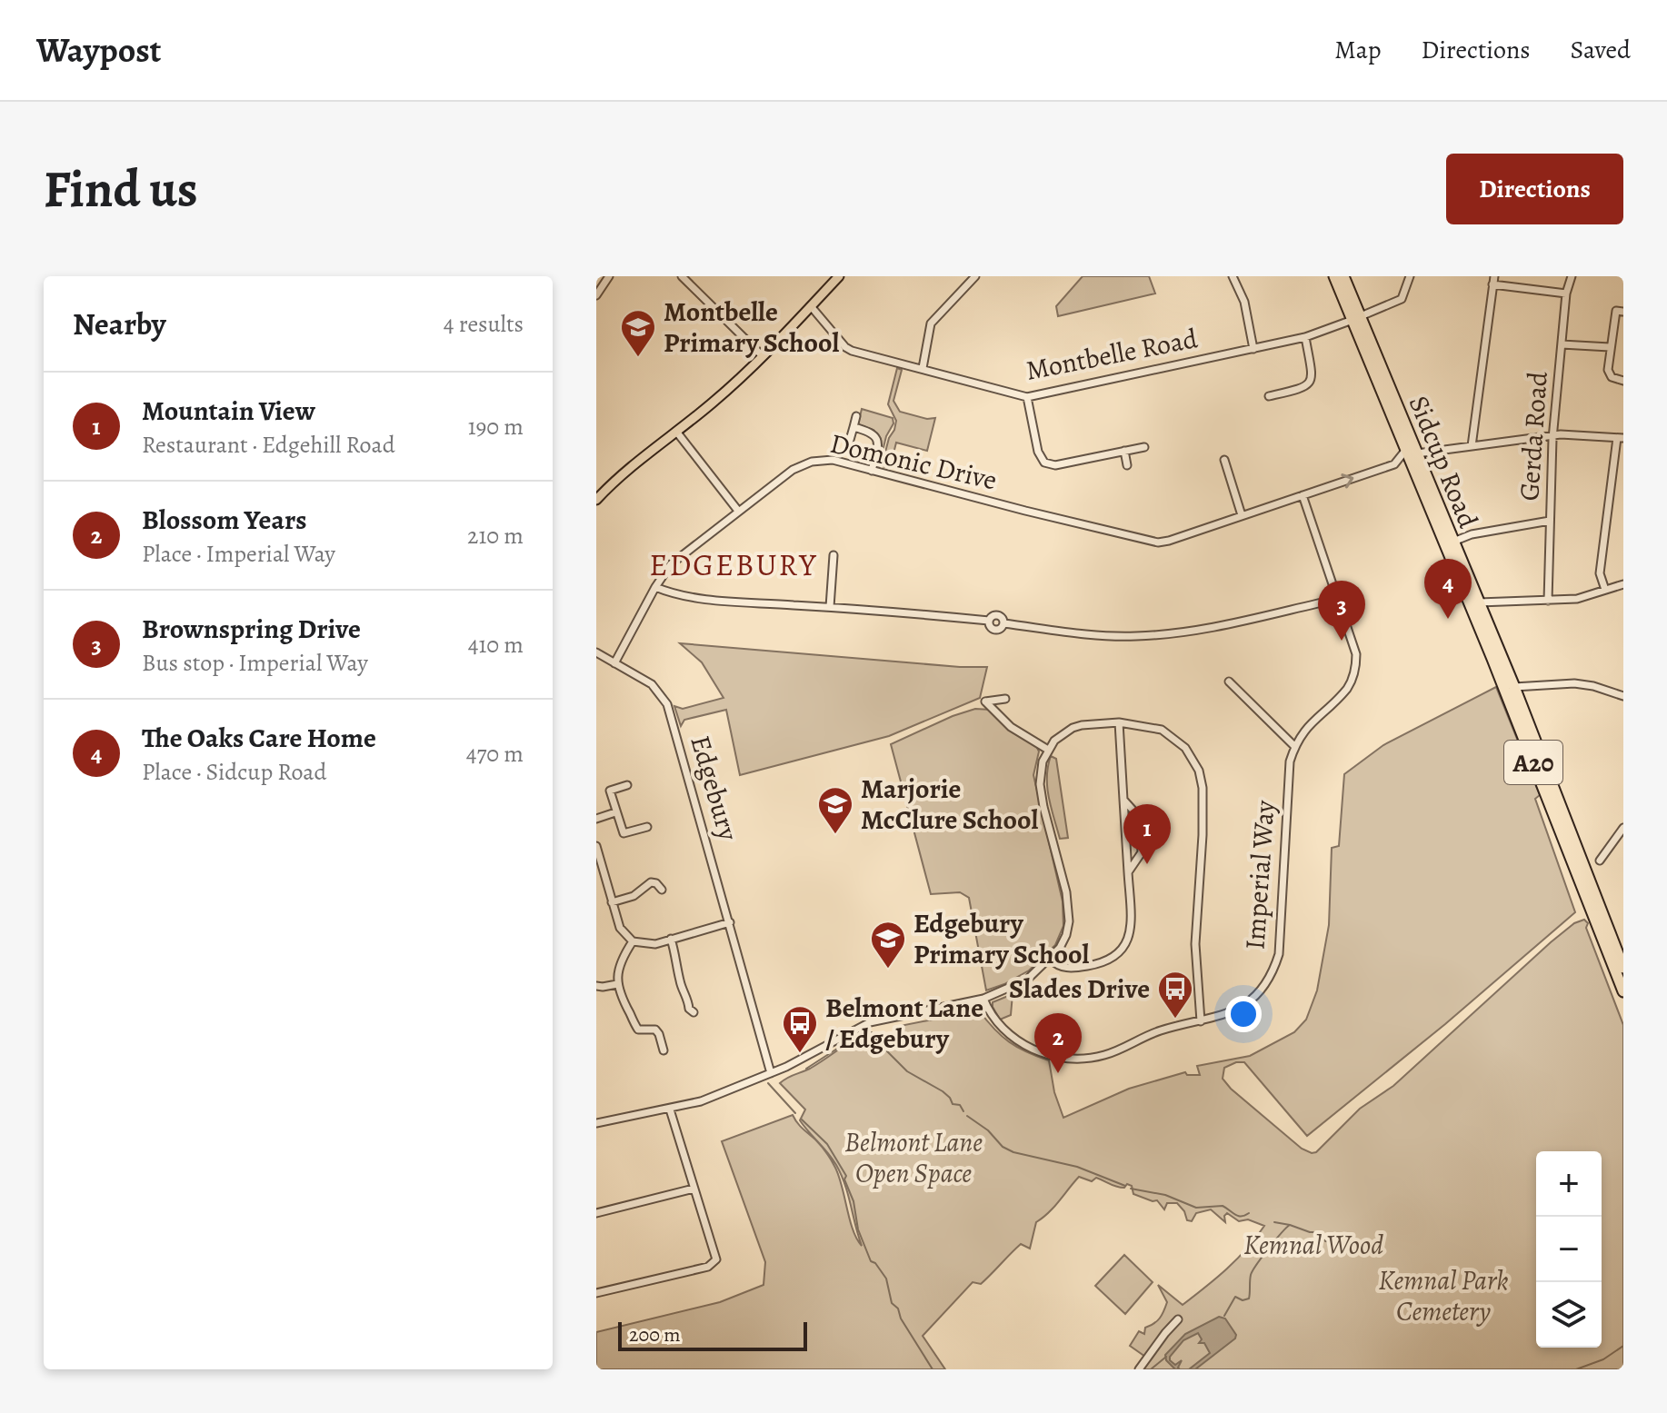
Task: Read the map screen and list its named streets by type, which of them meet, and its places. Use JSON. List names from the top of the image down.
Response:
{
  "streets": {
    "highway": ["Sidcup Road", "A20"],
    "street": [
      "Montbelle Road",
      "Gerda Road",
      "Domonic Drive",
      "Edgebury",
      "Imperial Way"
    ]
  },
  "crossings": [
    ["Montbelle Road", "Sidcup Road"],
    ["Domonic Drive", "Sidcup Road"],
    ["Domonic Drive", "Edgebury"],
    ["Domonic Drive", "Imperial Way"]
  ],
  "districts": ["EDGEBURY"],
  "parks": ["Belmont Lane Open Space", "Kemnal Wood", "Kemnal Park Cemetery"],
  "places": {
    "school or university": ["Montbelle Primary School", "Marjorie McClure School", "Edgebury Primary School"],
    "bus stop": ["Slades Drive", "Belmont Lane / Edgebury"]
  },
  "scale_bar": "200 m",
  "page": {
    "header": "Waypost",
    "nav": ["Map", "Directions", "Saved"],
    "buttons": "Directions",
    "title": "Find us",
    "heading": ["Nearby", "4 results"],
    "list": [
      {
        "mark": "1",
        "name": "Mountain View",
        "note": "Restaurant · Edgehill Road",
        "value": "190 m"
      },
      {
        "mark": "2",
        "name": "Blossom Years",
        "note": "Place · Imperial Way",
        "value": "210 m"
      },
      {
        "mark": "3",
        "name": "Brownspring Drive",
        "note": "Bus stop · Imperial Way",
        "value": "410 m"
      },
      {
        "mark": "4",
        "name": "The Oaks Care Home",
        "note": "Place · Sidcup Road",
        "value": "470 m"
      }
    ],
    "pins": [
      "4",
      "3",
      "1",
      "2"
    ],
    "map_buttons": ["+", "−"],
    "scale": "200 m"
  }
}
